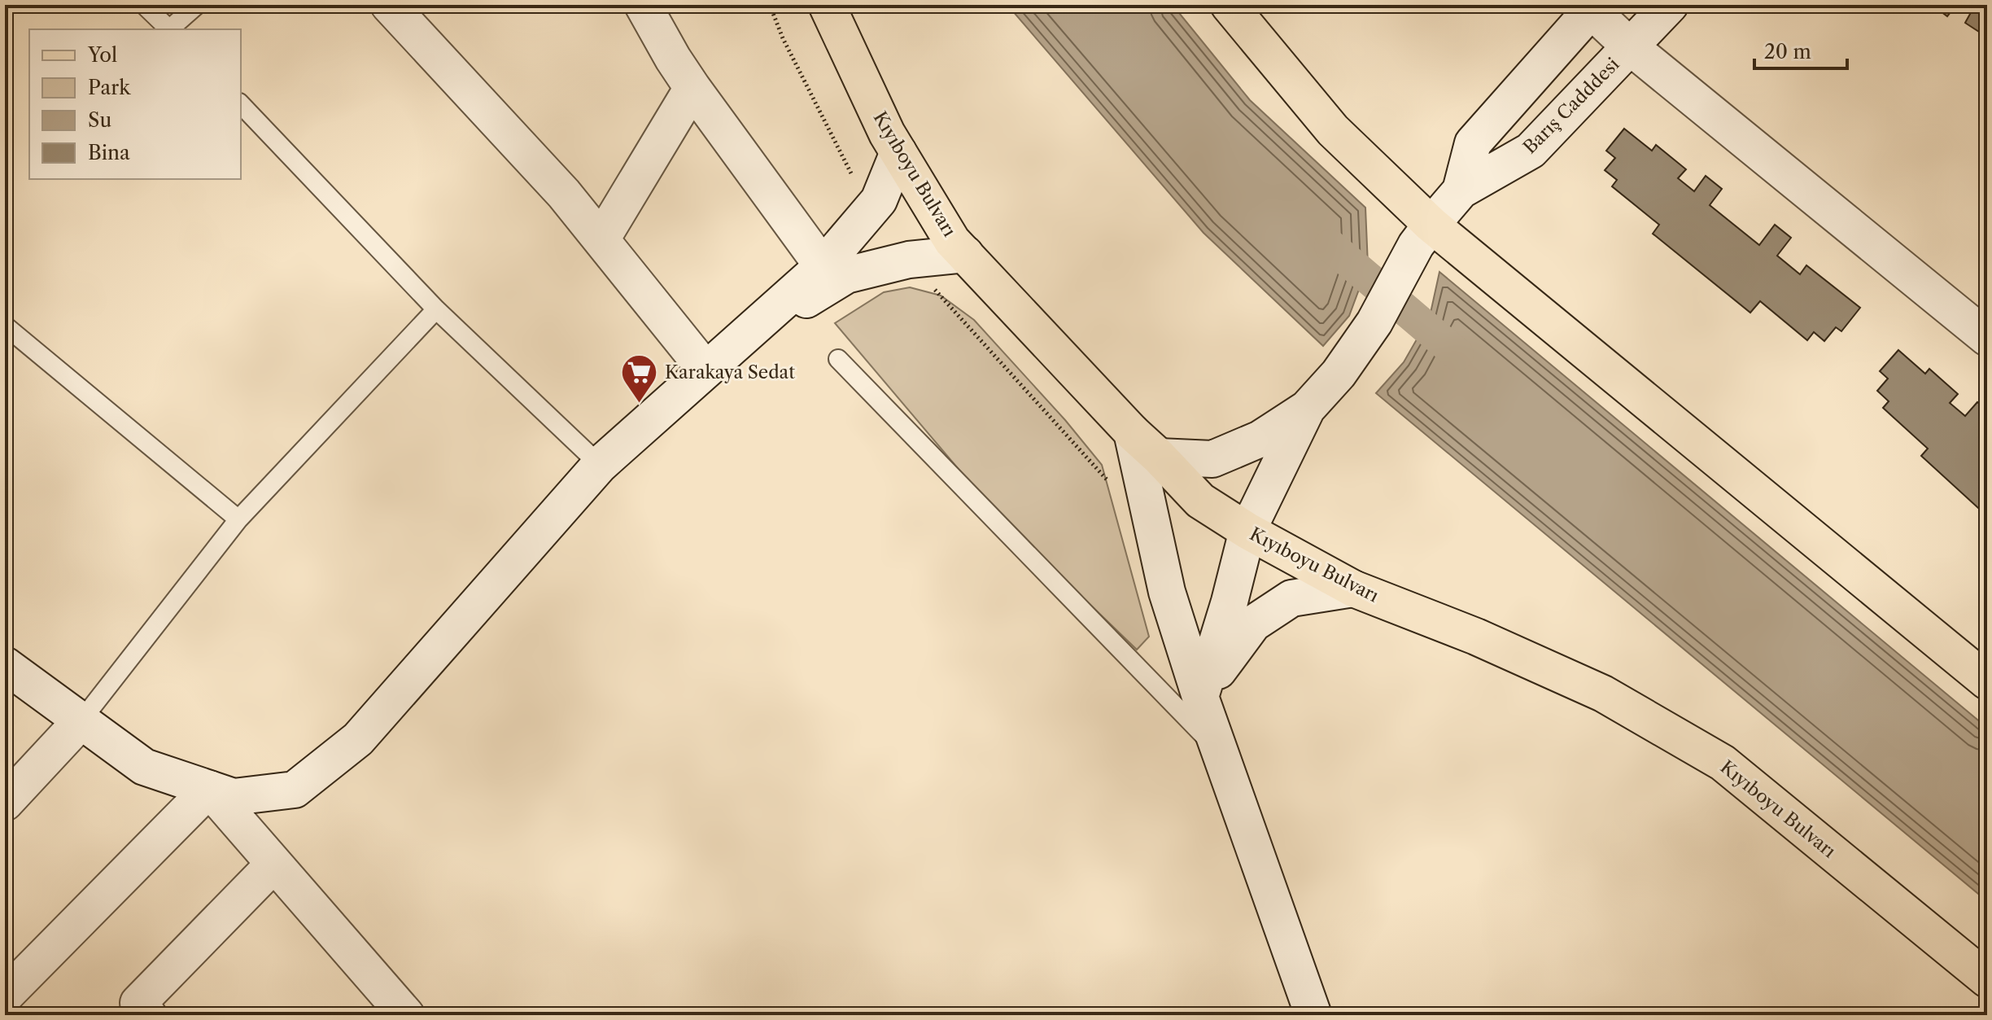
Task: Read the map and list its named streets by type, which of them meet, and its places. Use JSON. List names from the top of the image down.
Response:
{
  "streets": {
    "main road": ["Kıyıboyu Bulvarı"],
    "street": ["Barış Cadddesi"]
  },
  "places": {
    "supermarket": ["Karakaya Sedat"]
  },
  "legend": [
    "Yol",
    "Park",
    "Su",
    "Bina"
  ],
  "scale_bar": "20 m"
}
